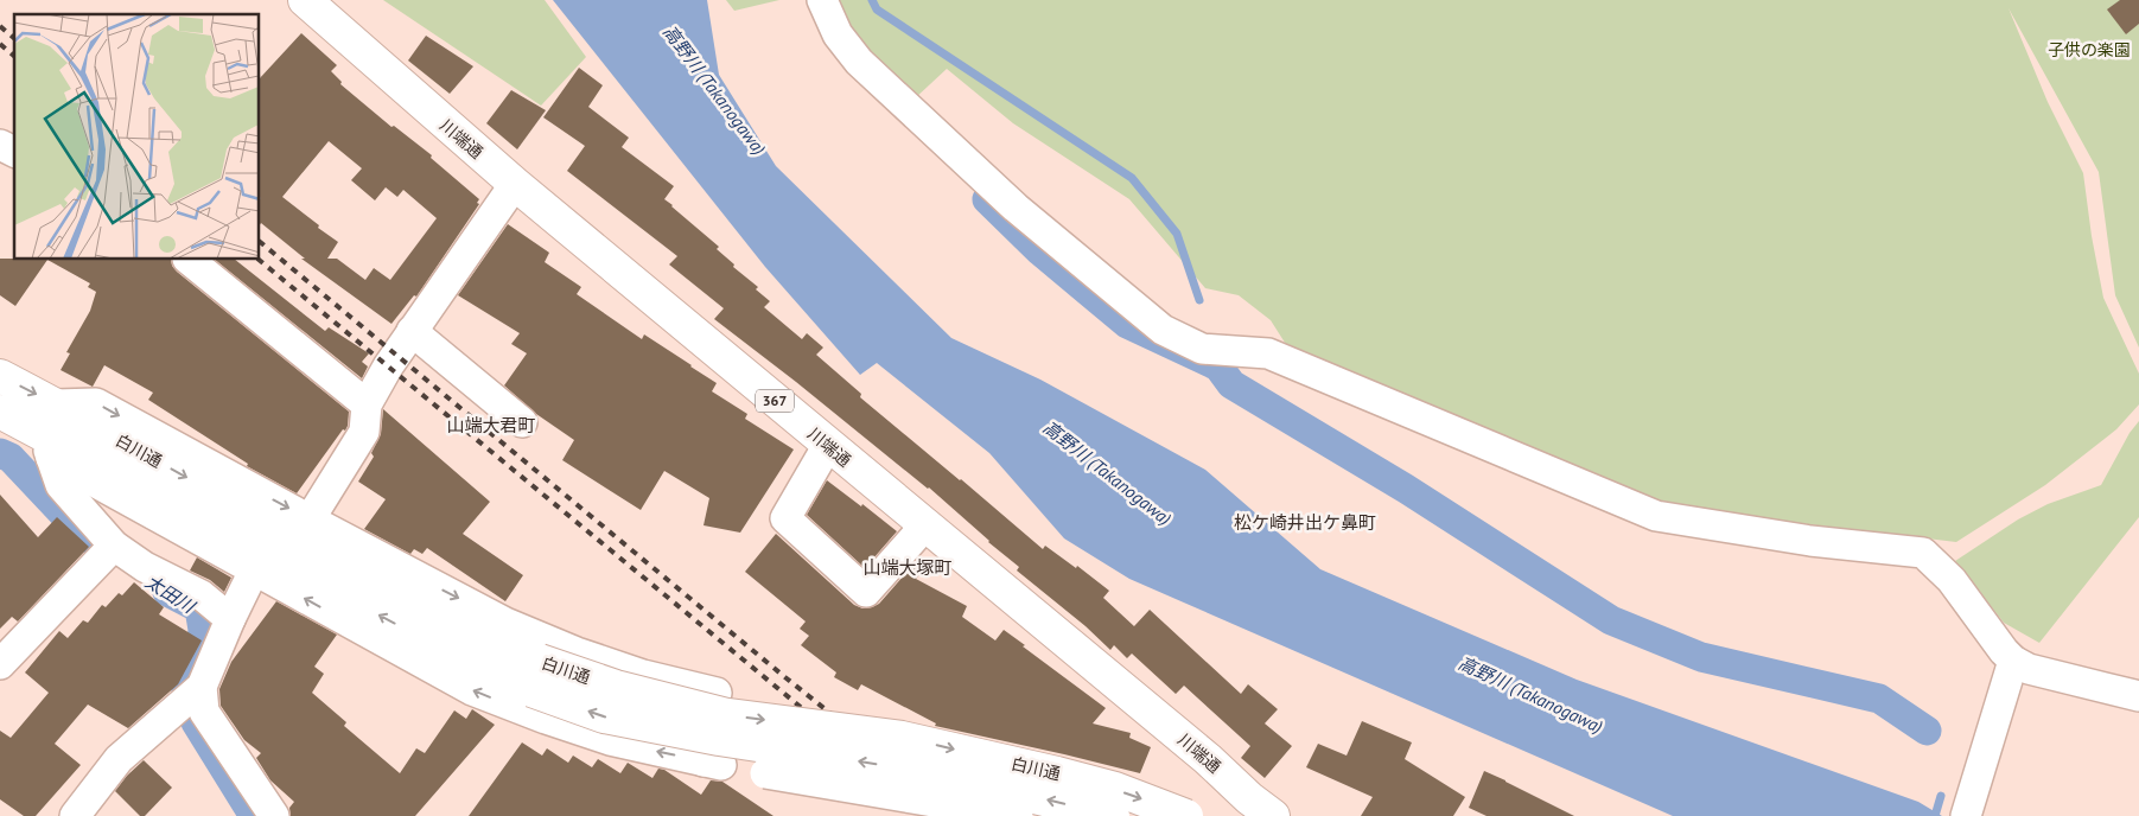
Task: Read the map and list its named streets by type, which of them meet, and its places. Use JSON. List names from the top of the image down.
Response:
{
  "streets": {
    "main road": ["川端通", "367", "白川通"]
  },
  "districts": ["山端大君町", "松ケ崎井出ケ鼻町", "山端大塚町"],
  "water": ["高野川 (Takanogawa)", "太田川"],
  "parks": ["子供の楽園"]
}
